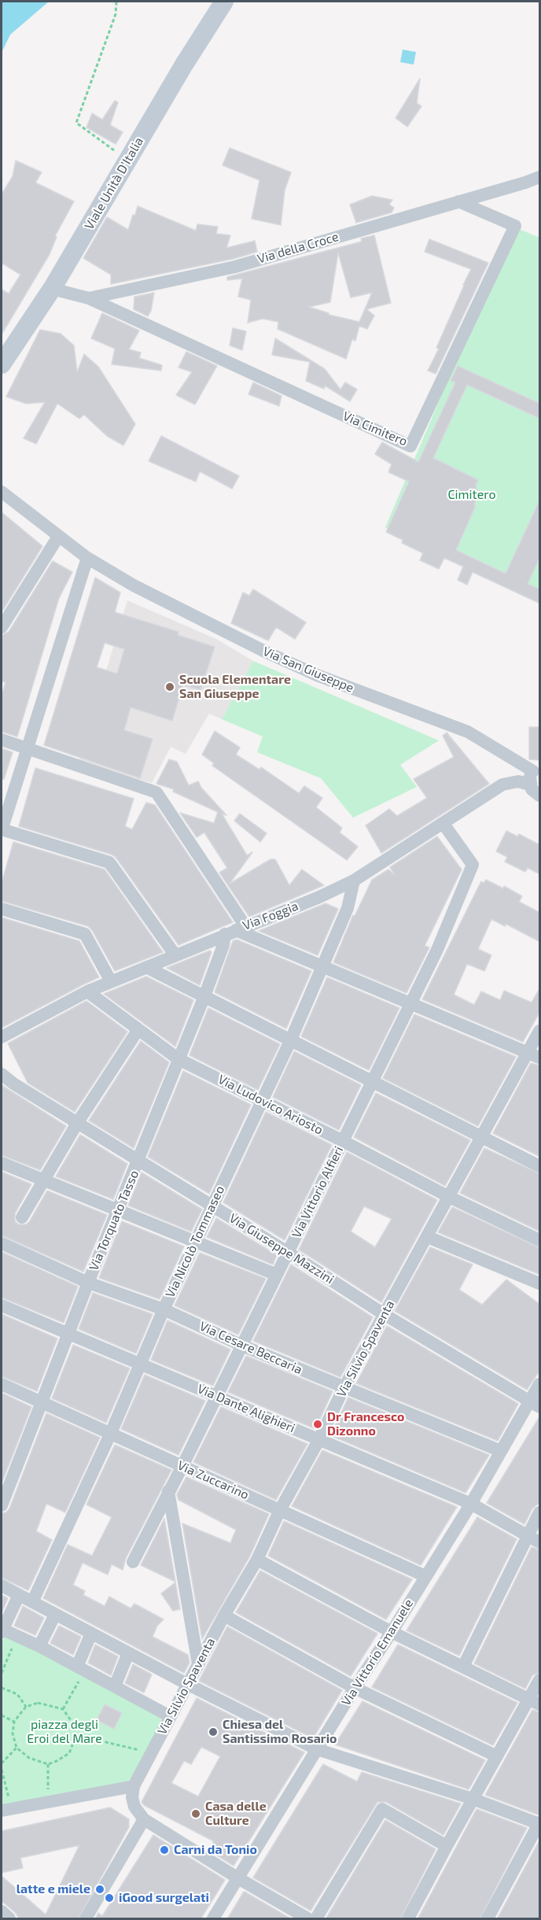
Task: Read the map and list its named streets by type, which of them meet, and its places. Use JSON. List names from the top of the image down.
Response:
{
  "streets": {
    "street": [
      "Viale Unità D'Italia",
      "Via della Croce",
      "Via Cimitero",
      "Via San Giuseppe",
      "Via Foggia",
      "Via Ludovico Ariosto",
      "Via Vittorio Alfieri",
      "Via Torquato Tasso",
      "Via Nicolò Tommaseo",
      "Via Giuseppe Mazzini",
      "Via Cesare Beccaria",
      "Via Silvio Spaventa",
      "Via Dante Alighieri",
      "Via Zuccarino",
      "Via Vittorio Emanuele"
    ]
  },
  "crossings": [
    ["Viale Unità D'Italia", "Via della Croce"],
    ["Via della Croce", "Via Cimitero"],
    ["Via San Giuseppe", "Via Foggia"],
    ["Via Foggia", "Via Ludovico Ariosto"],
    ["Via Foggia", "Via Vittorio Alfieri"],
    ["Via Foggia", "Via Torquato Tasso"],
    ["Via Foggia", "Via Nicolò Tommaseo"],
    ["Via Ludovico Ariosto", "Via Vittorio Alfieri"],
    ["Via Ludovico Ariosto", "Via Torquato Tasso"],
    ["Via Ludovico Ariosto", "Via Nicolò Tommaseo"],
    ["Via Ludovico Ariosto", "Via Silvio Spaventa"],
    ["Via Vittorio Alfieri", "Via Giuseppe Mazzini"],
    ["Via Vittorio Alfieri", "Via Cesare Beccaria"],
    ["Via Vittorio Alfieri", "Via Dante Alighieri"],
    ["Via Vittorio Alfieri", "Via Zuccarino"],
    ["Via Torquato Tasso", "Via Giuseppe Mazzini"],
    ["Via Torquato Tasso", "Via Cesare Beccaria"],
    ["Via Torquato Tasso", "Via Dante Alighieri"],
    ["Via Torquato Tasso", "Via Zuccarino"],
    ["Via Nicolò Tommaseo", "Via Giuseppe Mazzini"],
    ["Via Nicolò Tommaseo", "Via Cesare Beccaria"],
    ["Via Nicolò Tommaseo", "Via Dante Alighieri"],
    ["Via Nicolò Tommaseo", "Via Zuccarino"],
    ["Via Giuseppe Mazzini", "Via Silvio Spaventa"],
    ["Via Giuseppe Mazzini", "Via Vittorio Emanuele"],
    ["Via Cesare Beccaria", "Via Silvio Spaventa"],
    ["Via Cesare Beccaria", "Via Vittorio Emanuele"],
    ["Via Silvio Spaventa", "Via Dante Alighieri"],
    ["Via Silvio Spaventa", "Via Zuccarino"],
    ["Via Dante Alighieri", "Via Vittorio Emanuele"],
    ["Via Zuccarino", "Via Vittorio Emanuele"]
  ],
  "parks": ["Cimitero", "piazza degli Eroi del Mare"],
  "places": [
    "Scuola Elementare San Giuseppe",
    "Dr Francesco Dizonno",
    "Chiesa del Santissimo Rosario",
    "Casa delle Culture",
    "Carni da Tonio",
    "latte e miele",
    "iGood surgelati"
  ]
}
